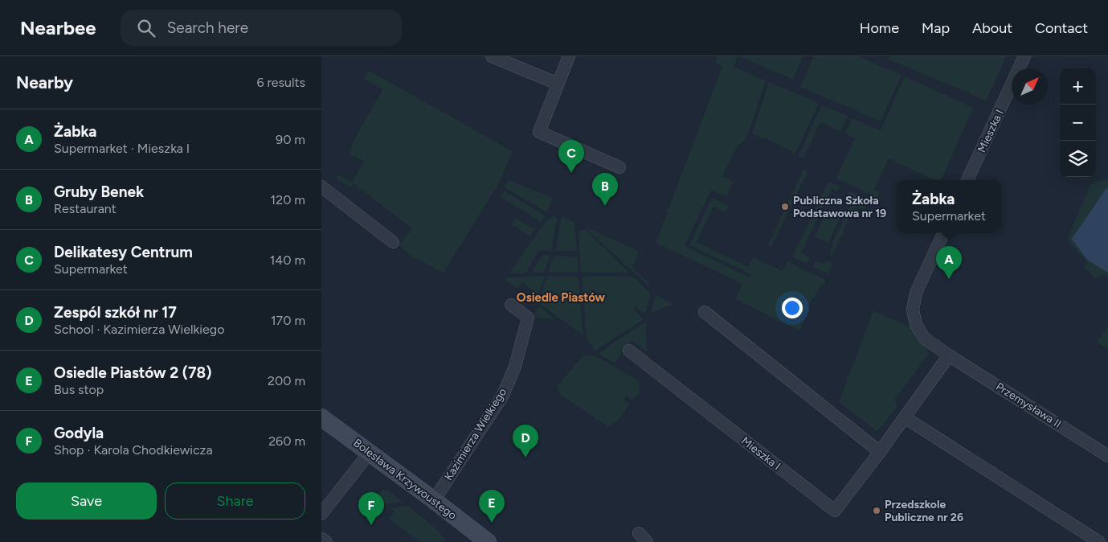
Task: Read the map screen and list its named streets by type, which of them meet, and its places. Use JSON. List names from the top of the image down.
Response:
{
  "streets": {
    "street": [
      "Mieszka I",
      "Przemysława II",
      "Kazimierza Wielkiego",
      "Bolesława Krzywoustego"
    ]
  },
  "crossings": [
    ["Mieszka I", "Przemysława II"],
    ["Kazimierza Wielkiego", "Bolesława Krzywoustego"]
  ],
  "districts": ["Osiedle Piastów"],
  "places": ["Publiczna Szkoła Podstawowa nr 19", "Przedszkole Publiczne nr 26"],
  "north": "top right",
  "page": {
    "header": "Nearbee",
    "search": "Search here",
    "nav": [
      "Home",
      "Map",
      "About",
      "Contact"
    ],
    "heading": ["Nearby", "6 results"],
    "map_buttons": ["+", "−"],
    "list": [
      {
        "mark": "A",
        "name": "Żabka",
        "note": "Supermarket · Mieszka I",
        "value": "90 m"
      },
      {
        "mark": "B",
        "name": "Gruby Benek",
        "note": "Restaurant",
        "value": "120 m"
      },
      {
        "mark": "C",
        "name": "Delikatesy Centrum",
        "note": "Supermarket",
        "value": "140 m"
      },
      {
        "mark": "D",
        "name": "Zespól szkół nr 17",
        "note": "School · Kazimierza Wielkiego",
        "value": "170 m"
      },
      {
        "mark": "E",
        "name": "Osiedle Piastów 2 (78)",
        "note": "Bus stop",
        "value": "200 m"
      },
      {
        "mark": "F",
        "name": "Godyla",
        "note": "Shop · Karola Chodkiewicza",
        "value": "260 m"
      }
    ],
    "pins": [
      "C",
      "B",
      "A",
      "D",
      "E",
      "F"
    ],
    "popup": ["Żabka", "Supermarket"],
    "buttons": ["Save", "Share"]
  }
}
